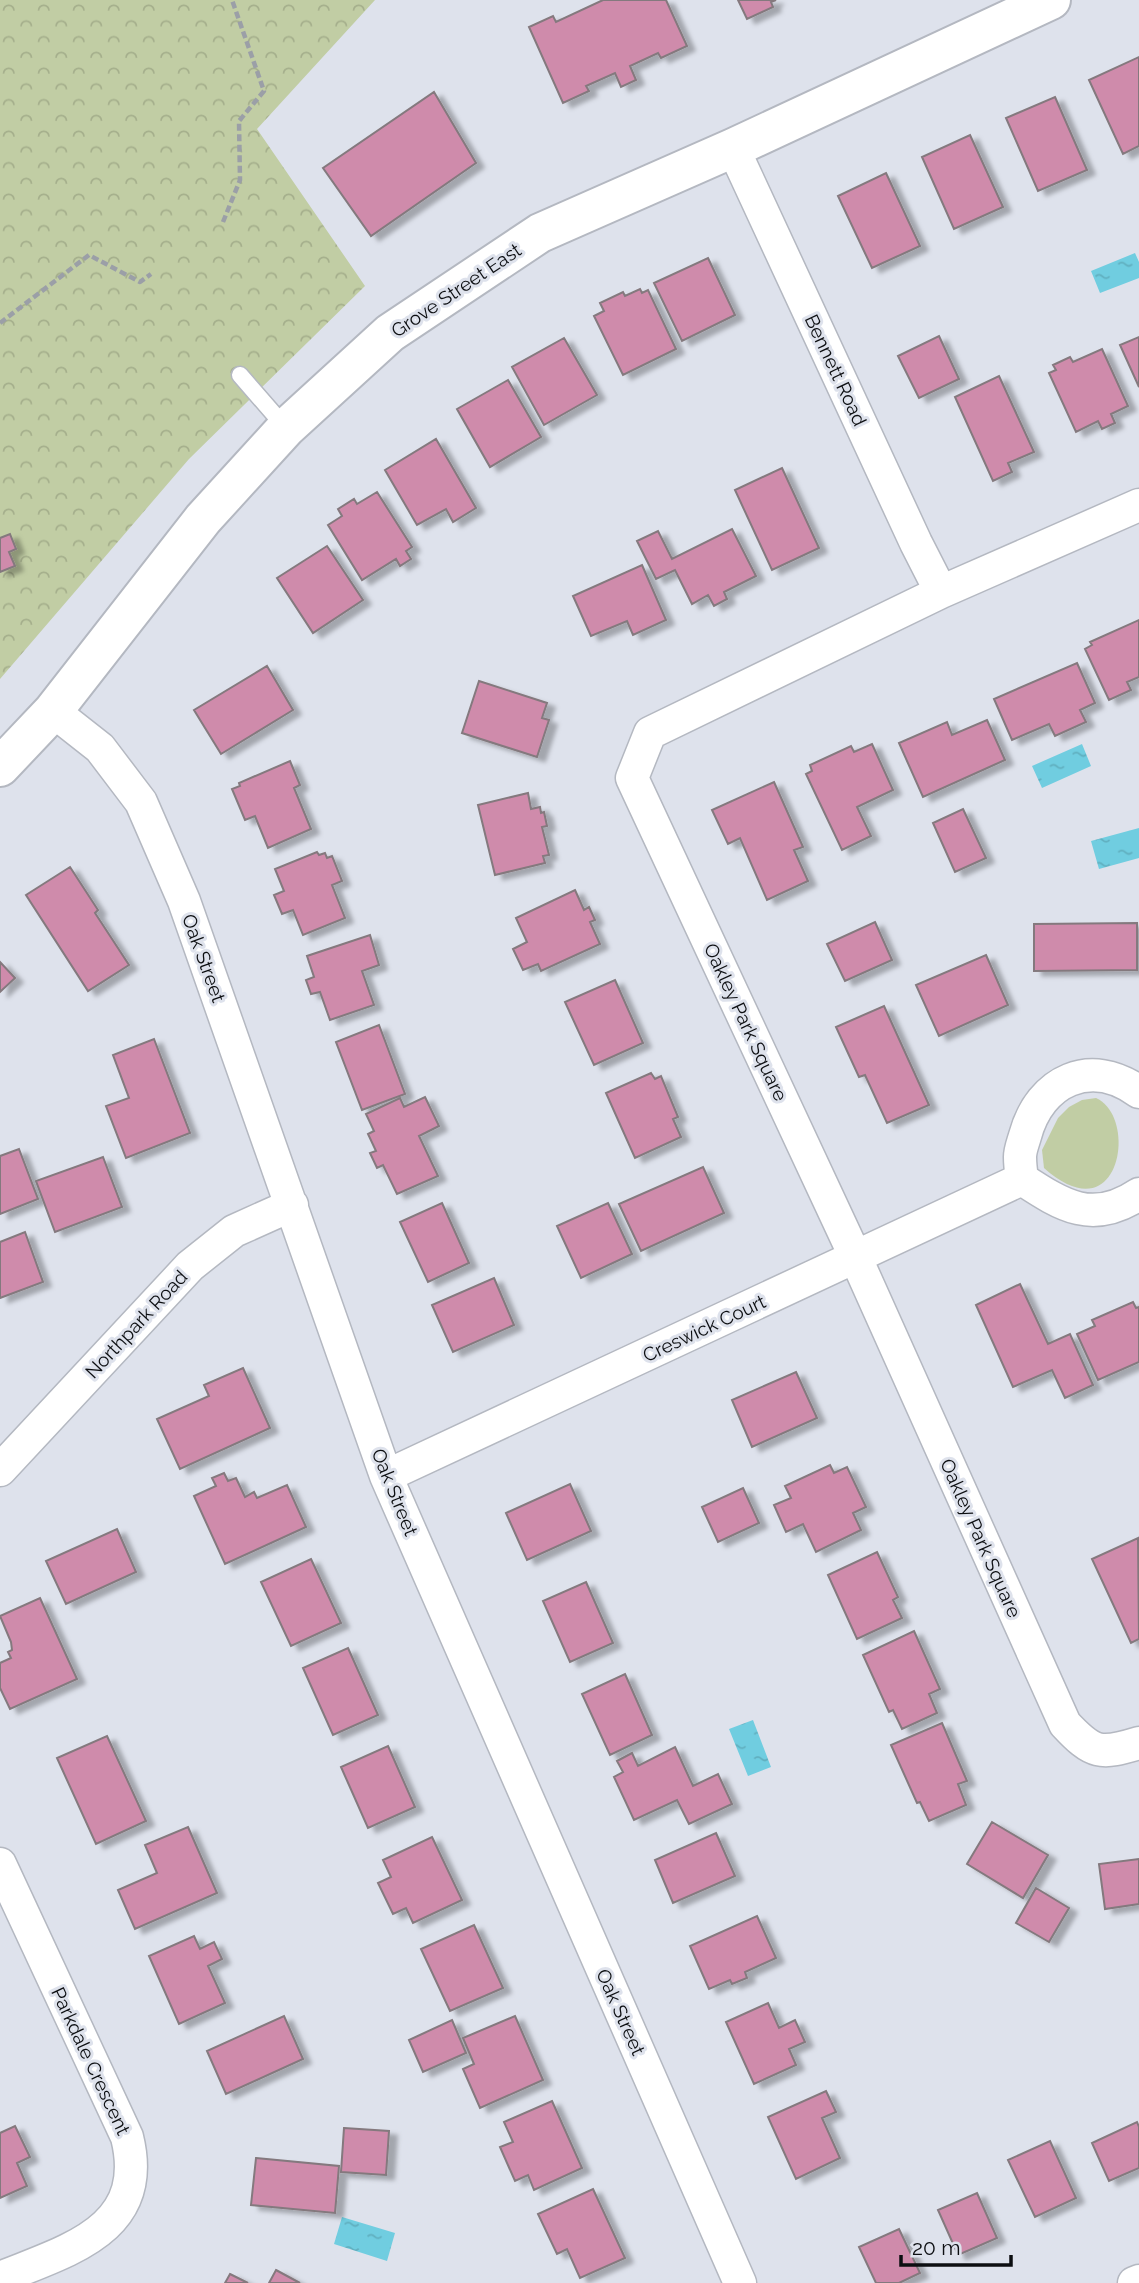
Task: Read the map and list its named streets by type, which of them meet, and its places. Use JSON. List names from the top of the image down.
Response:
{
  "streets": {
    "street": [
      "Grove Street East",
      "Bennett Road",
      "Oak Street",
      "Oakley Park Square",
      "Northpark Road",
      "Creswick Court",
      "Parkdale Crescent"
    ]
  },
  "crossings": [
    ["Grove Street East", "Bennett Road"],
    ["Grove Street East", "Oak Street"],
    ["Bennett Road", "Oakley Park Square"],
    ["Oak Street", "Northpark Road"],
    ["Oak Street", "Creswick Court"],
    ["Oakley Park Square", "Creswick Court"]
  ],
  "scale_bar": "20 m"
}
